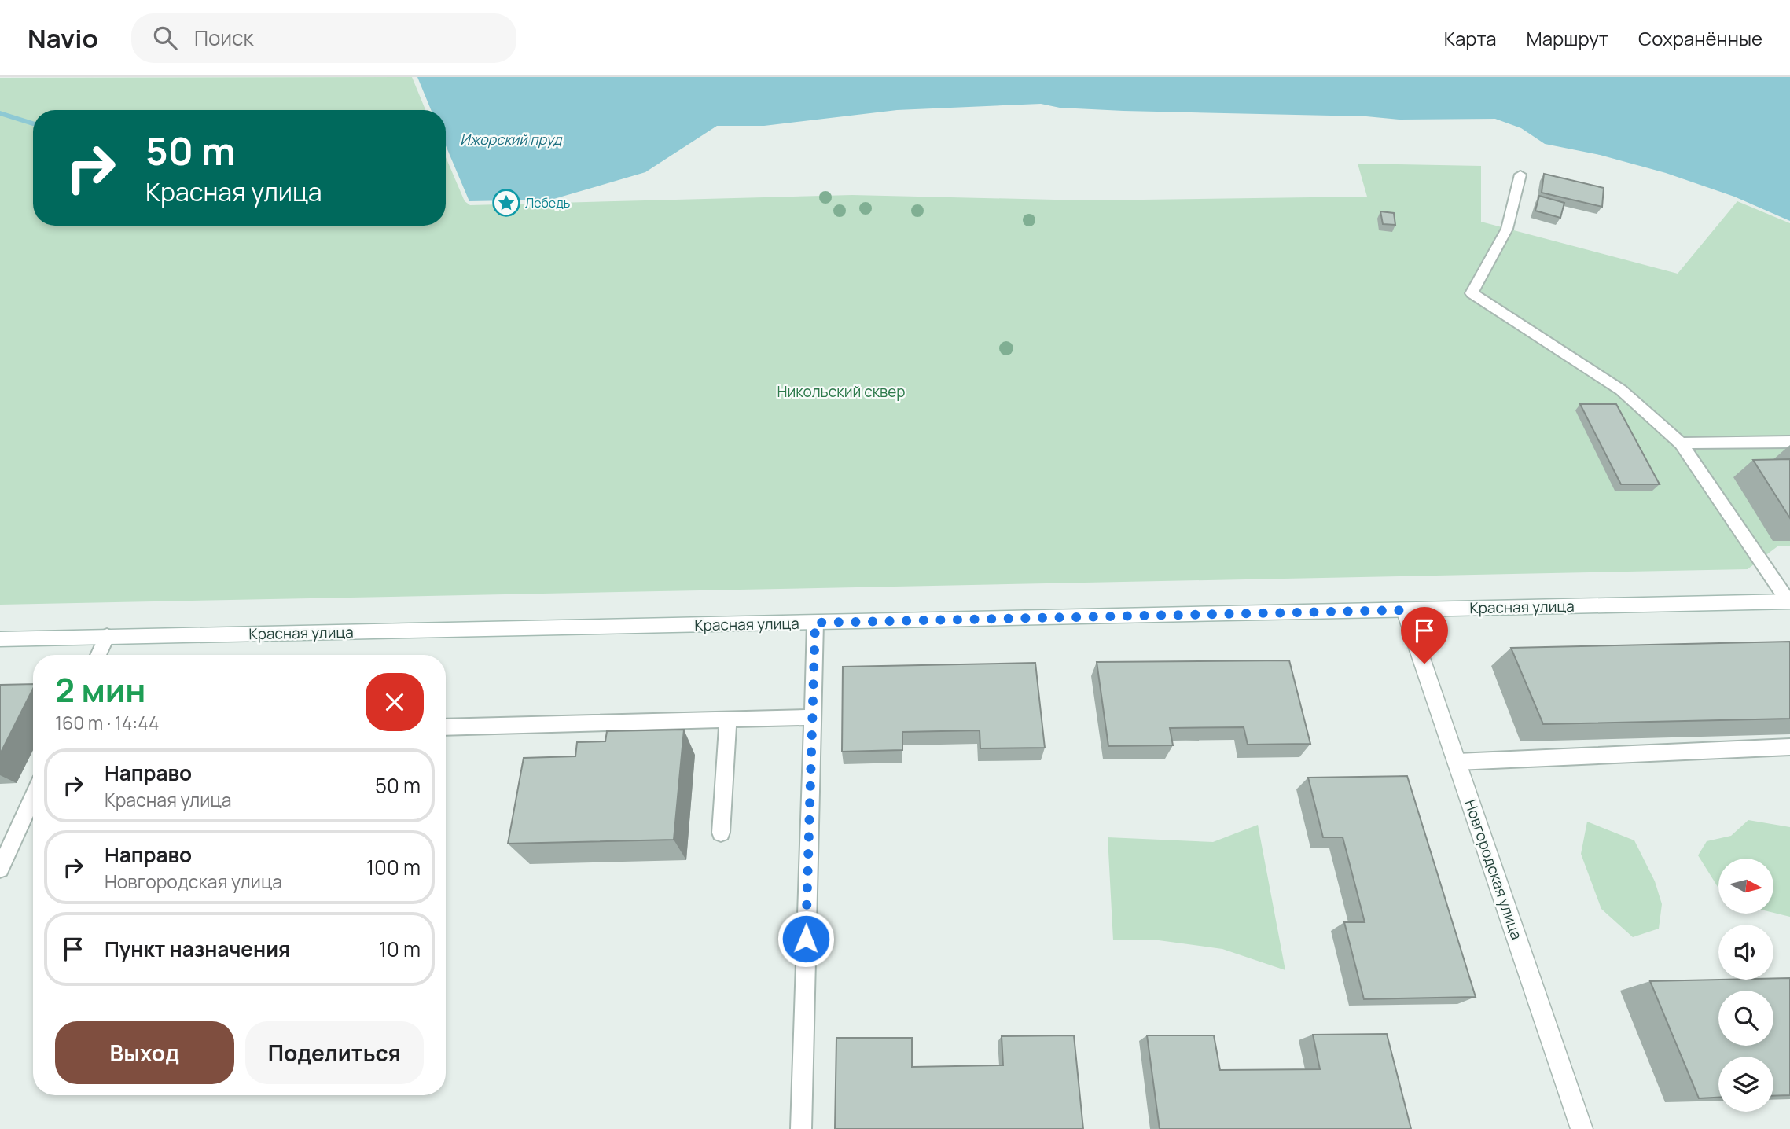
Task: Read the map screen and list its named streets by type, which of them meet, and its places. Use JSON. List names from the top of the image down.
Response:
{
  "streets": {
    "main road": ["Красная улица", "Новгородская улица"]
  },
  "crossings": [
    ["Красная улица", "Новгородская улица"]
  ],
  "water": ["Ижорский пруд"],
  "parks": ["Никольский сквер"],
  "places": {
    "place": ["Лебедь"]
  },
  "north": "right",
  "page": {
    "header": "Navio",
    "search": "Поиск",
    "nav": ["Карта", "Маршрут", "Сохранённые"],
    "turn": ["50 m", "Красная улица"],
    "heading": ["2 мин", "160 m · 14:44"],
    "list": [
      {
        "name": "Направо",
        "note": "Красная улица",
        "value": "50 m"
      },
      {
        "name": "Направо",
        "note": "Новгородская улица",
        "value": "100 m"
      },
      {
        "name": "Пункт назначения",
        "value": "10 m"
      }
    ],
    "buttons": ["Выход", "Поделиться"]
  }
}
